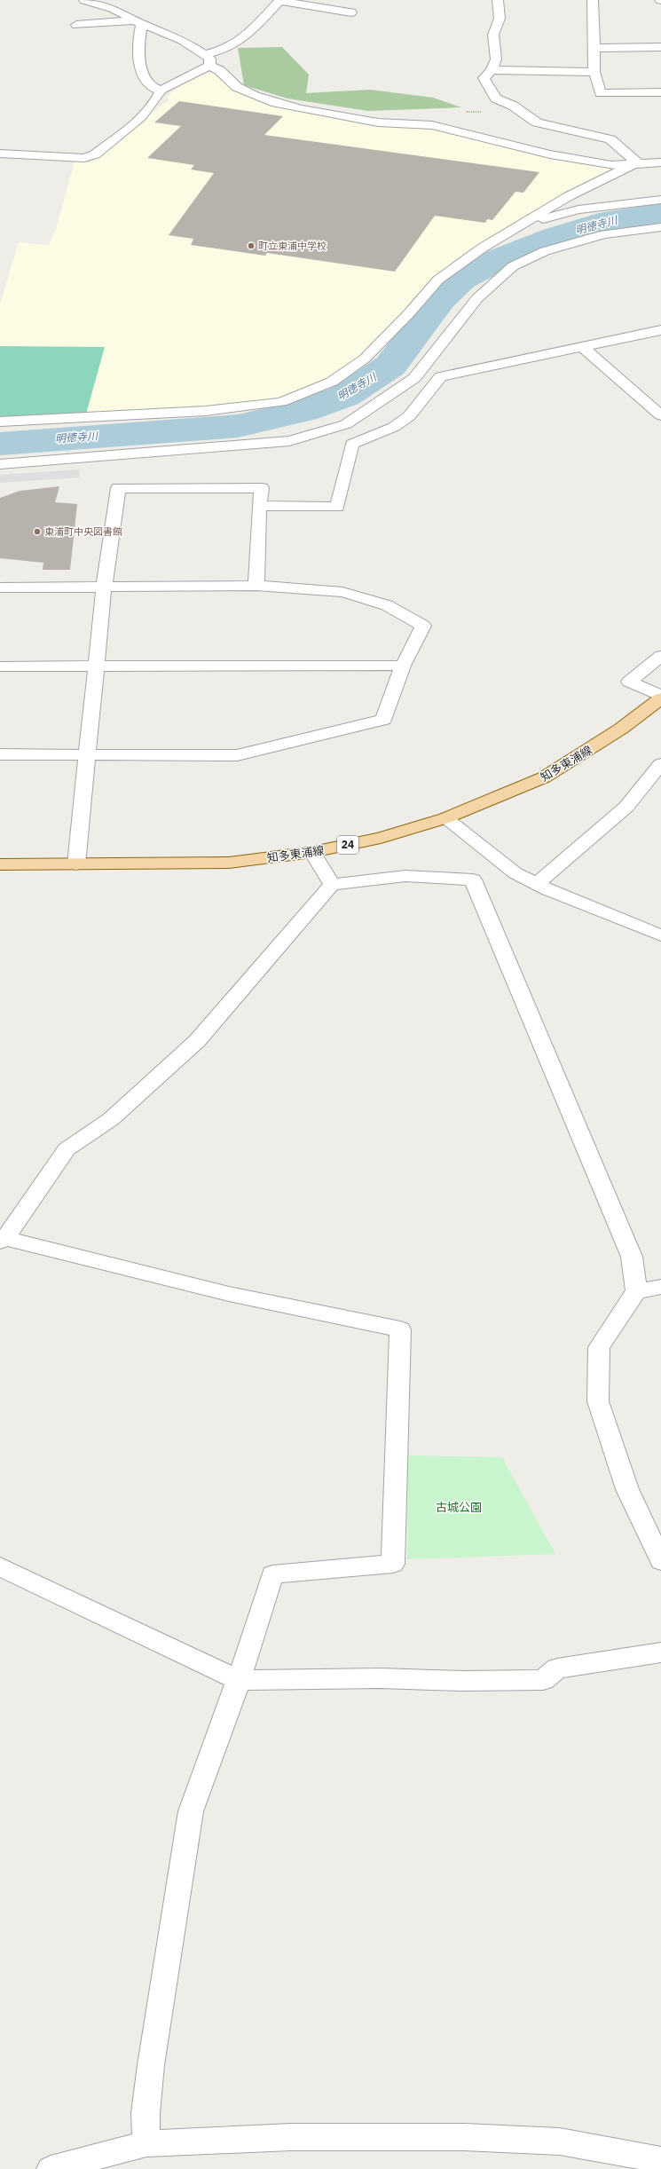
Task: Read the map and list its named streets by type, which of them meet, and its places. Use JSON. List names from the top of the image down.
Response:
{
  "streets": {
    "main road": ["知多東浦線", "24"]
  },
  "water": ["明徳寺川"],
  "parks": ["古城公園"],
  "places": ["町立東浦中学校", "東浦町中央図書館"]
}
